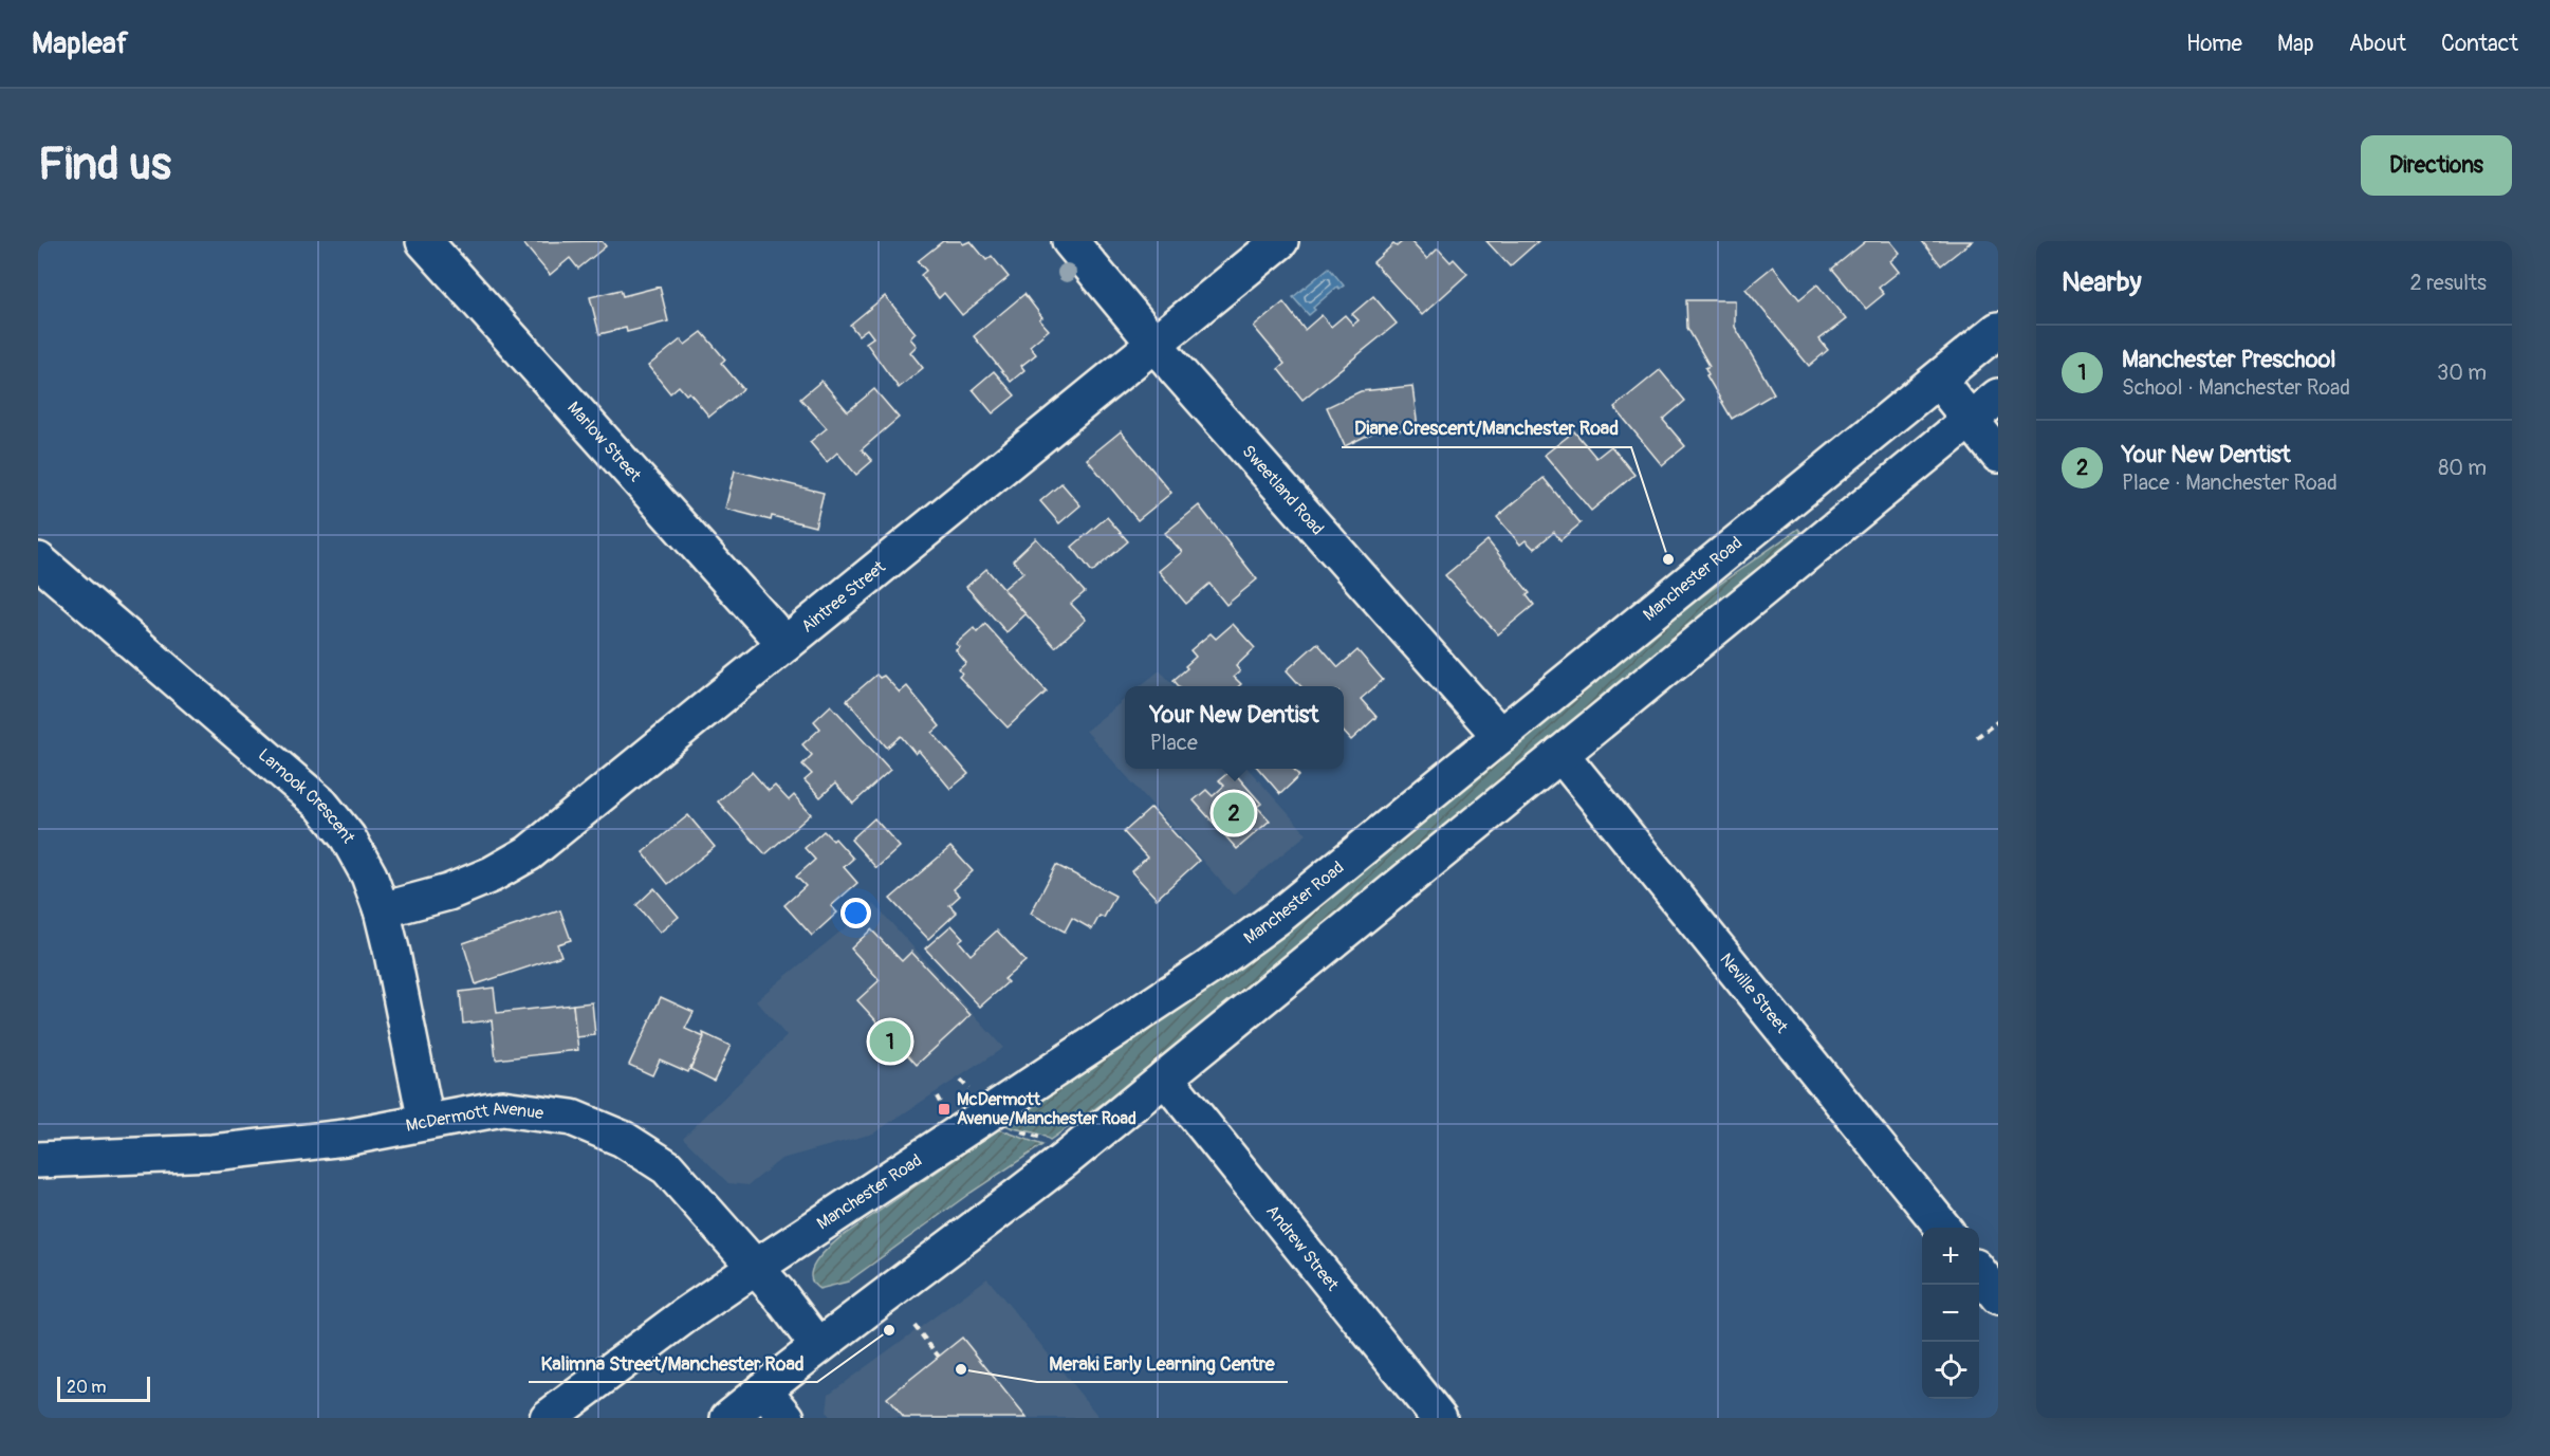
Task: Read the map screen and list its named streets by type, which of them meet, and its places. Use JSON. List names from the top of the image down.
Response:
{
  "streets": {
    "street": [
      "Marlow Street",
      "Sweetland Road",
      "Manchester Road",
      "Aintree Street",
      "Larnook Crescent",
      "Neville Street",
      "McDermott Avenue",
      "Andrew Street"
    ]
  },
  "crossings": [
    ["Marlow Street", "Aintree Street"],
    ["Sweetland Road", "Manchester Road"],
    ["Sweetland Road", "Aintree Street"],
    ["Manchester Road", "McDermott Avenue"],
    ["Aintree Street", "Larnook Crescent"],
    ["Larnook Crescent", "McDermott Avenue"]
  ],
  "places": {
    "other": ["Diane Crescent/Manchester Road", "Kalimna Street/Manchester Road", "Meraki Early Learning Centre"],
    "transit": ["McDermott Avenue/Manchester Road"]
  },
  "scale_bar": "20 m",
  "page": {
    "header": "Mapleaf",
    "nav": [
      "Home",
      "Map",
      "About",
      "Contact"
    ],
    "buttons": "Directions",
    "title": "Find us",
    "heading": ["Nearby", "2 results"],
    "list": [
      {
        "mark": "1",
        "name": "Manchester Preschool",
        "note": "School · Manchester Road",
        "value": "30 m"
      },
      {
        "mark": "2",
        "name": "Your New Dentist",
        "note": "Place · Manchester Road",
        "value": "80 m"
      }
    ],
    "popup": ["Your New Dentist", "Place"],
    "pins": ["2", "1"],
    "map_buttons": ["+", "−"],
    "scale": "20 m"
  }
}
